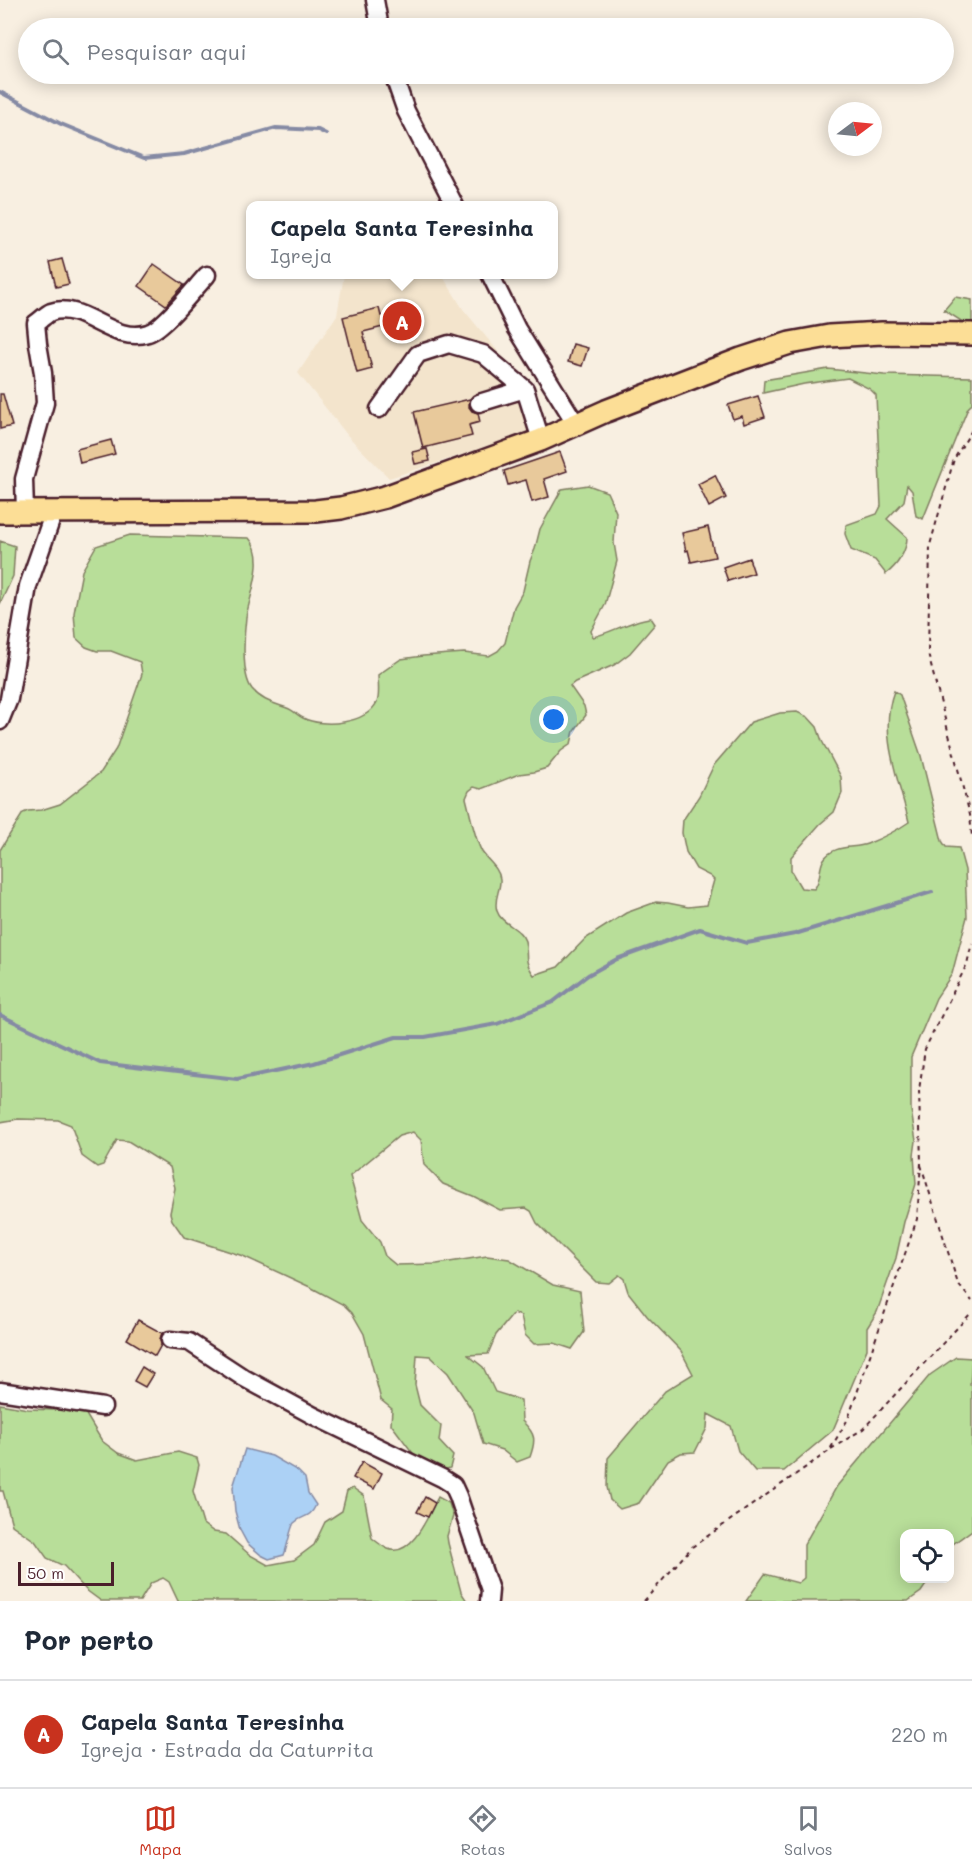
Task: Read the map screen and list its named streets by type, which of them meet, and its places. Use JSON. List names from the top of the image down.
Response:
{
  "scale_bar": "50 m",
  "north": "right",
  "page": {
    "search": "Pesquisar aqui",
    "popup": ["Capela Santa Teresinha", "Igreja"],
    "pins": "A",
    "scale": "50 m",
    "heading": "Por perto",
    "list": [
      {
        "mark": "A",
        "name": "Capela Santa Teresinha",
        "note": "Igreja · Estrada da Caturrita",
        "value": "220 m"
      }
    ],
    "nav": ["Mapa", "Rotas", "Salvos"]
  }
}
